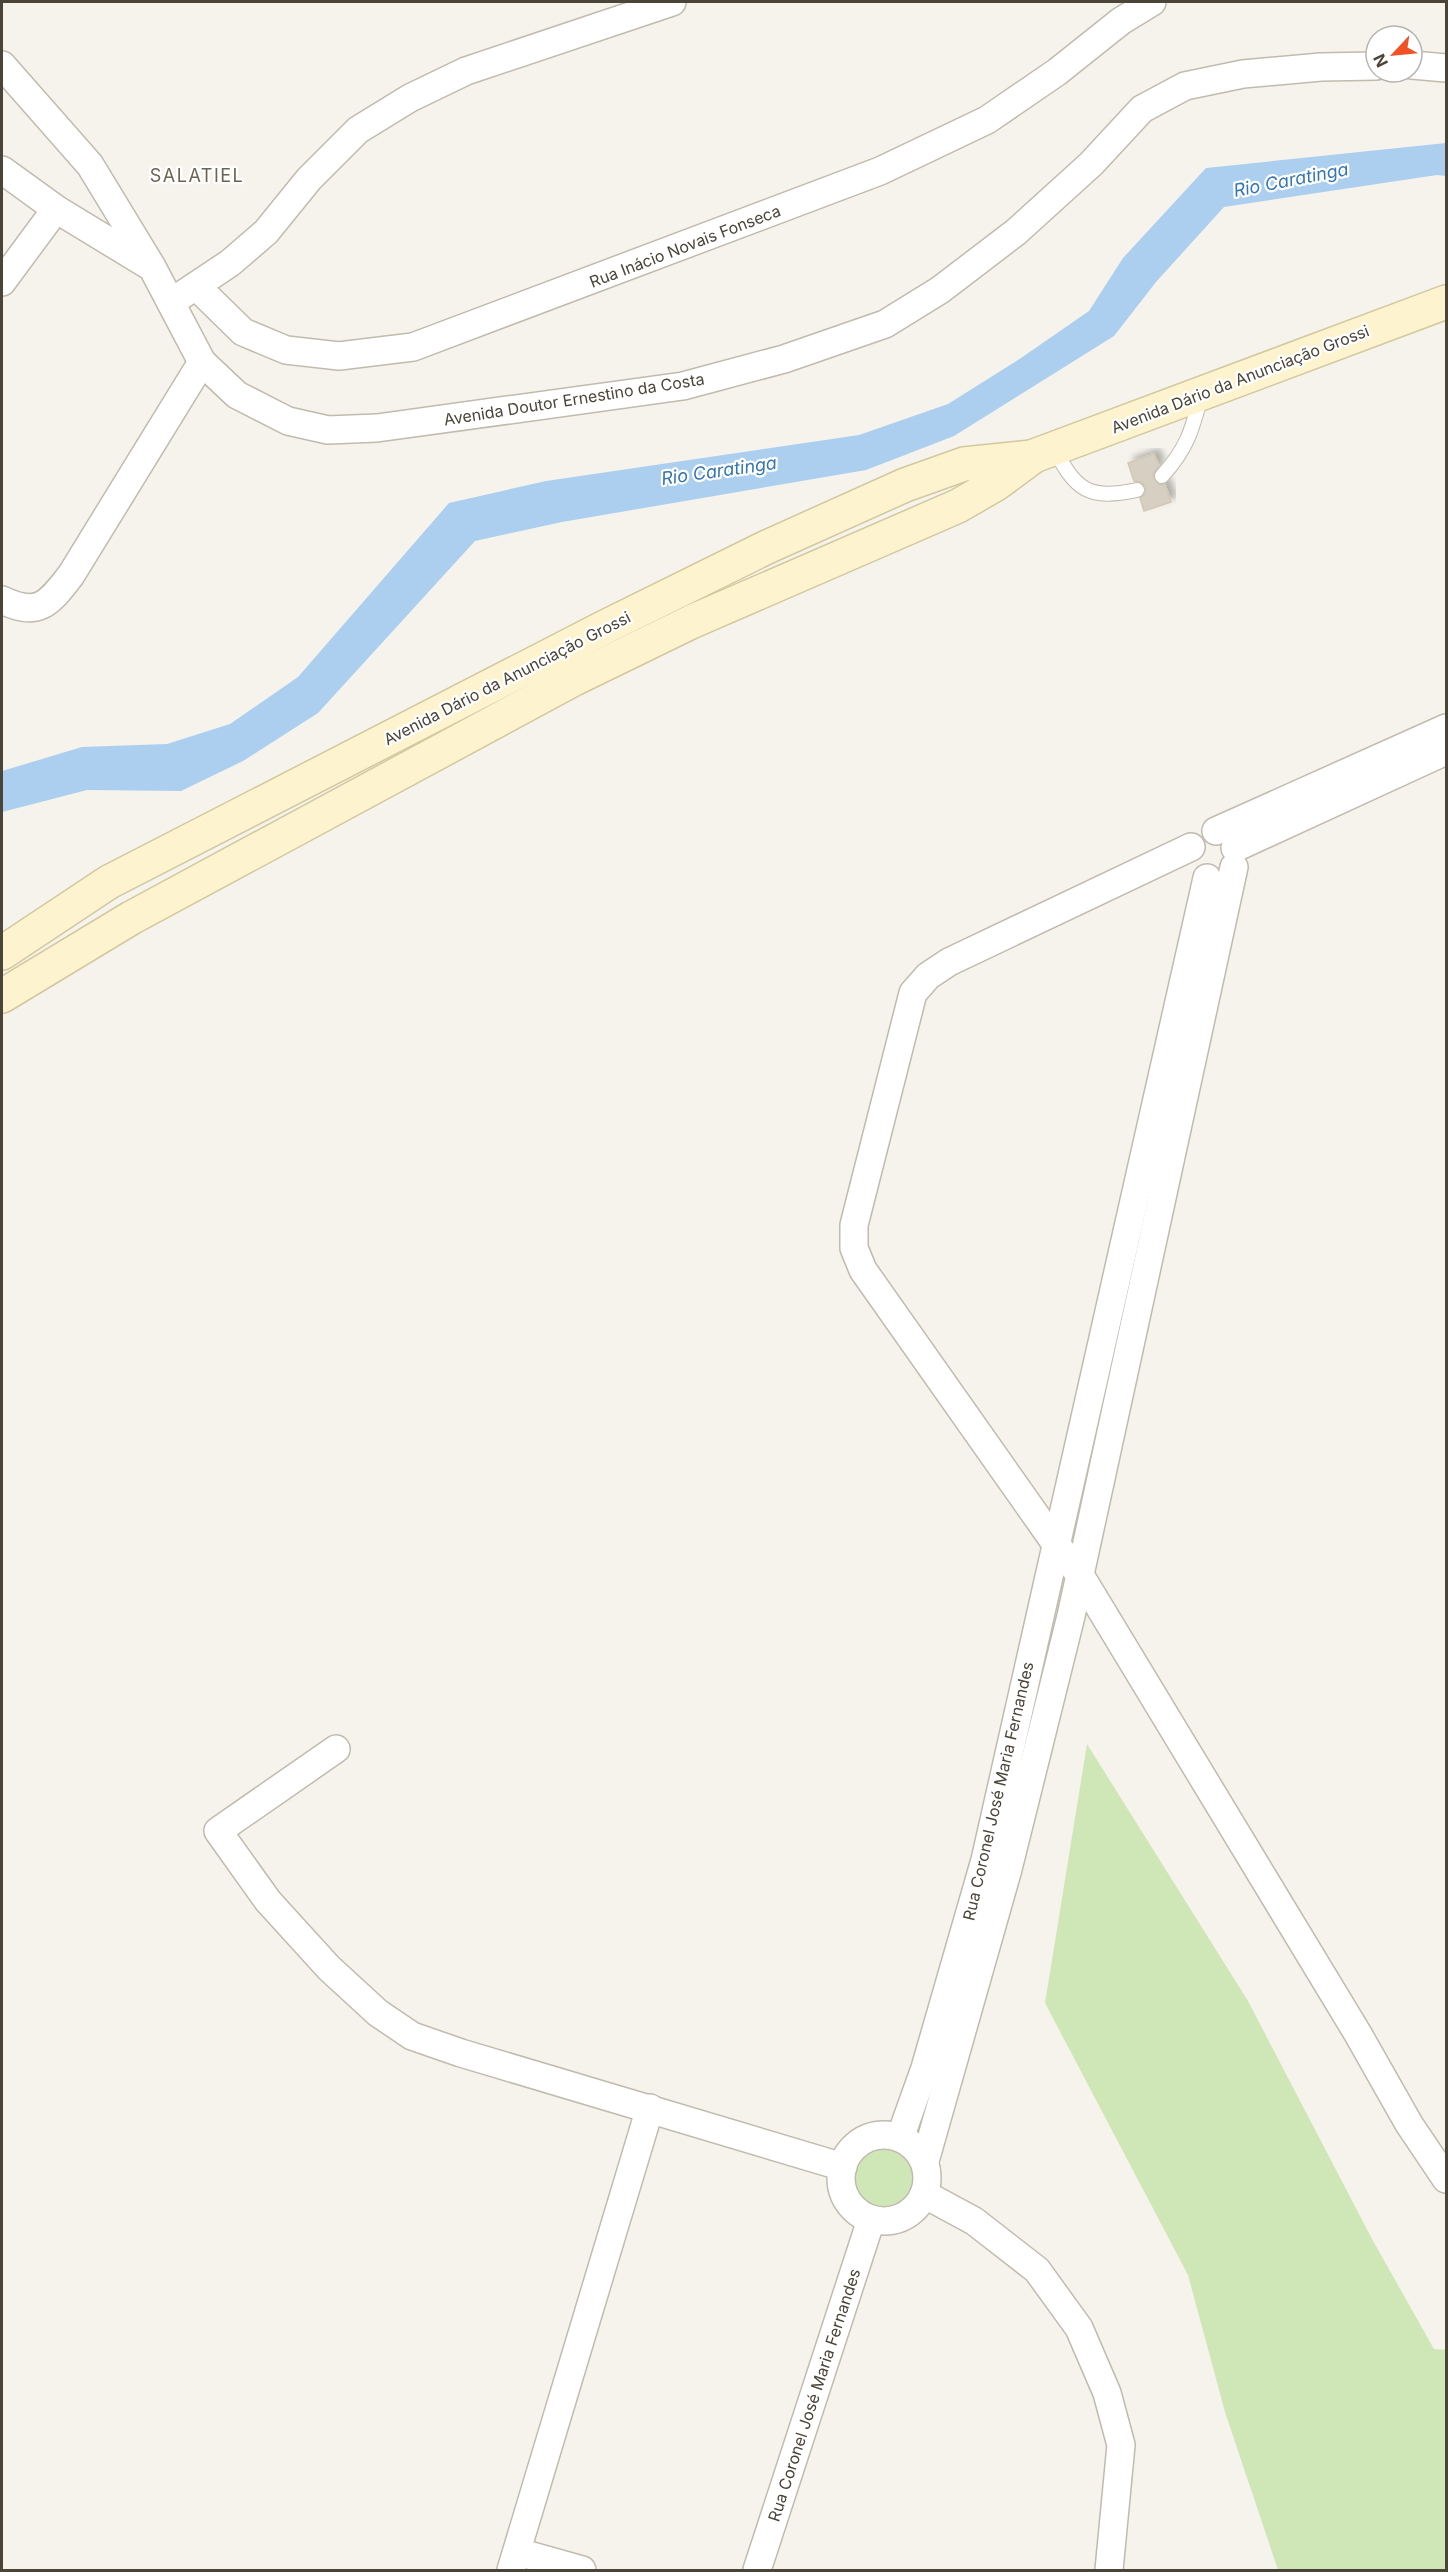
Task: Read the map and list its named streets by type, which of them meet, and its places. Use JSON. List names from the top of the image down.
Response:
{
  "streets": {
    "main road": ["Avenida Dário da Anunciação Grossi"],
    "street": ["Rua Inácio Novais Fonseca", "Avenida Doutor Ernestino da Costa", "Rua Coronel José Maria Fernandes"]
  },
  "districts": ["SALATIEL"],
  "water": ["Rio Caratinga"],
  "north": "bottom left"
}
